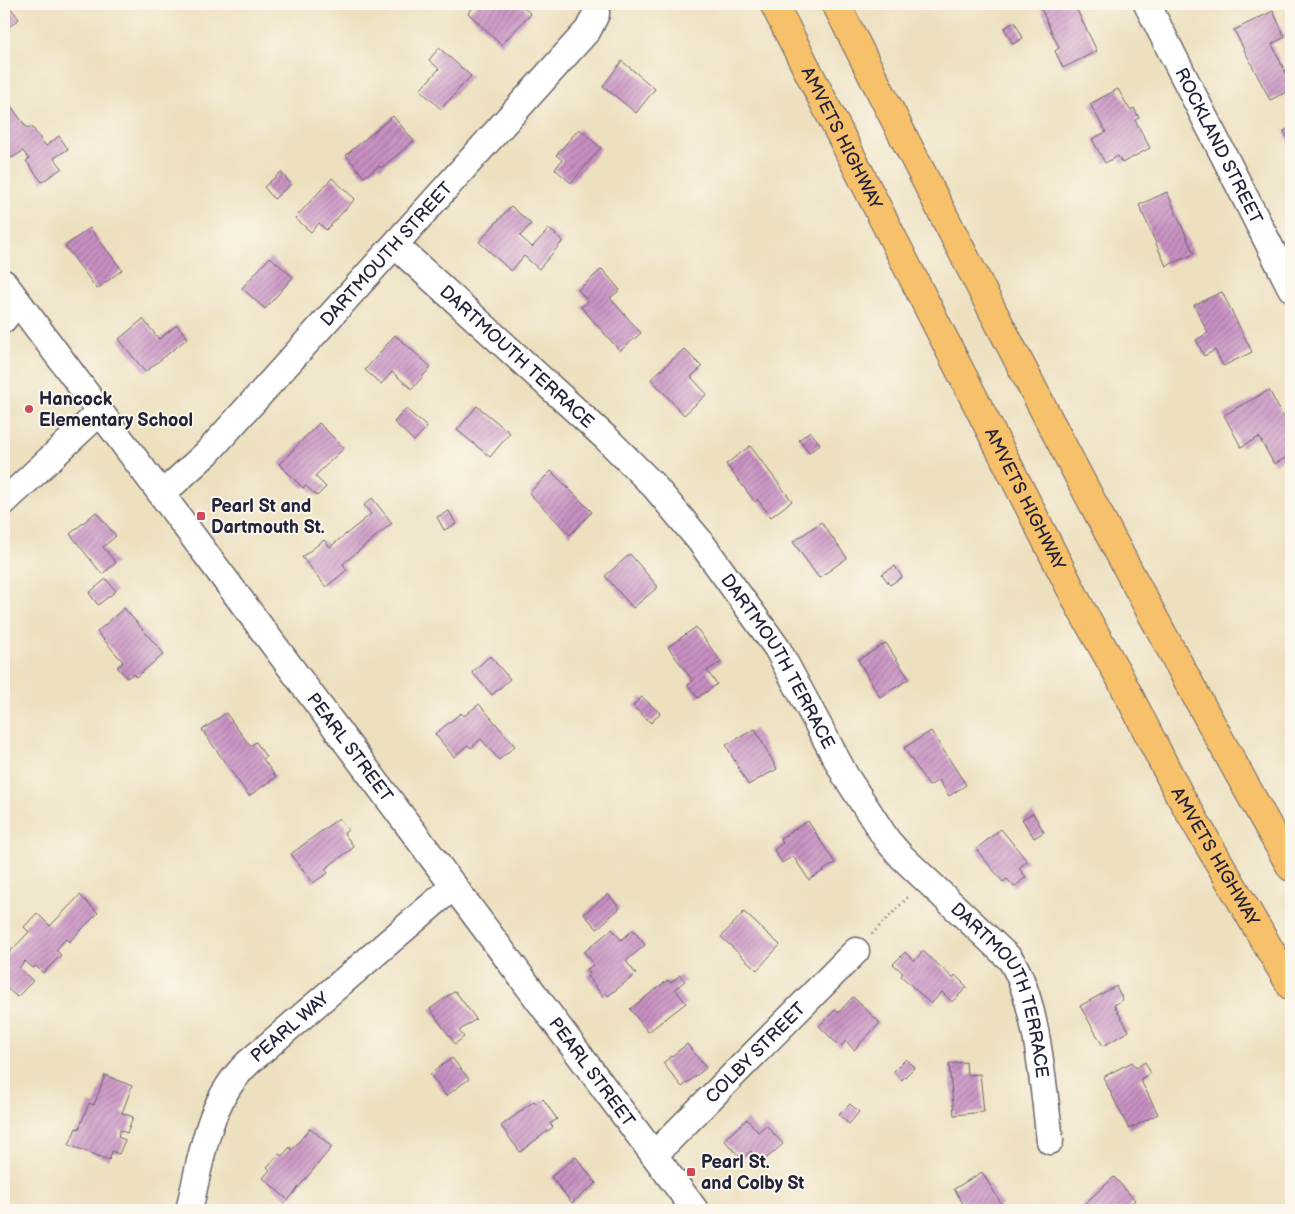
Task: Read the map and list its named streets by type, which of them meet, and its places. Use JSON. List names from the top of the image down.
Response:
{
  "streets": {
    "highway": ["AMVETS HIGHWAY"],
    "street": [
      "ROCKLAND STREET",
      "DARTMOUTH STREET",
      "DARTMOUTH TERRACE",
      "PEARL STREET",
      "PEARL WAY",
      "COLBY STREET"
    ]
  },
  "crossings": [
    ["DARTMOUTH STREET", "DARTMOUTH TERRACE"],
    ["DARTMOUTH STREET", "PEARL STREET"],
    ["PEARL STREET", "PEARL WAY"],
    ["PEARL STREET", "COLBY STREET"]
  ],
  "places": {
    "other": ["Hancock Elementary School"],
    "transit": ["Pearl St and Dartmouth St.", "Pearl St. and Colby St"]
  }
}
